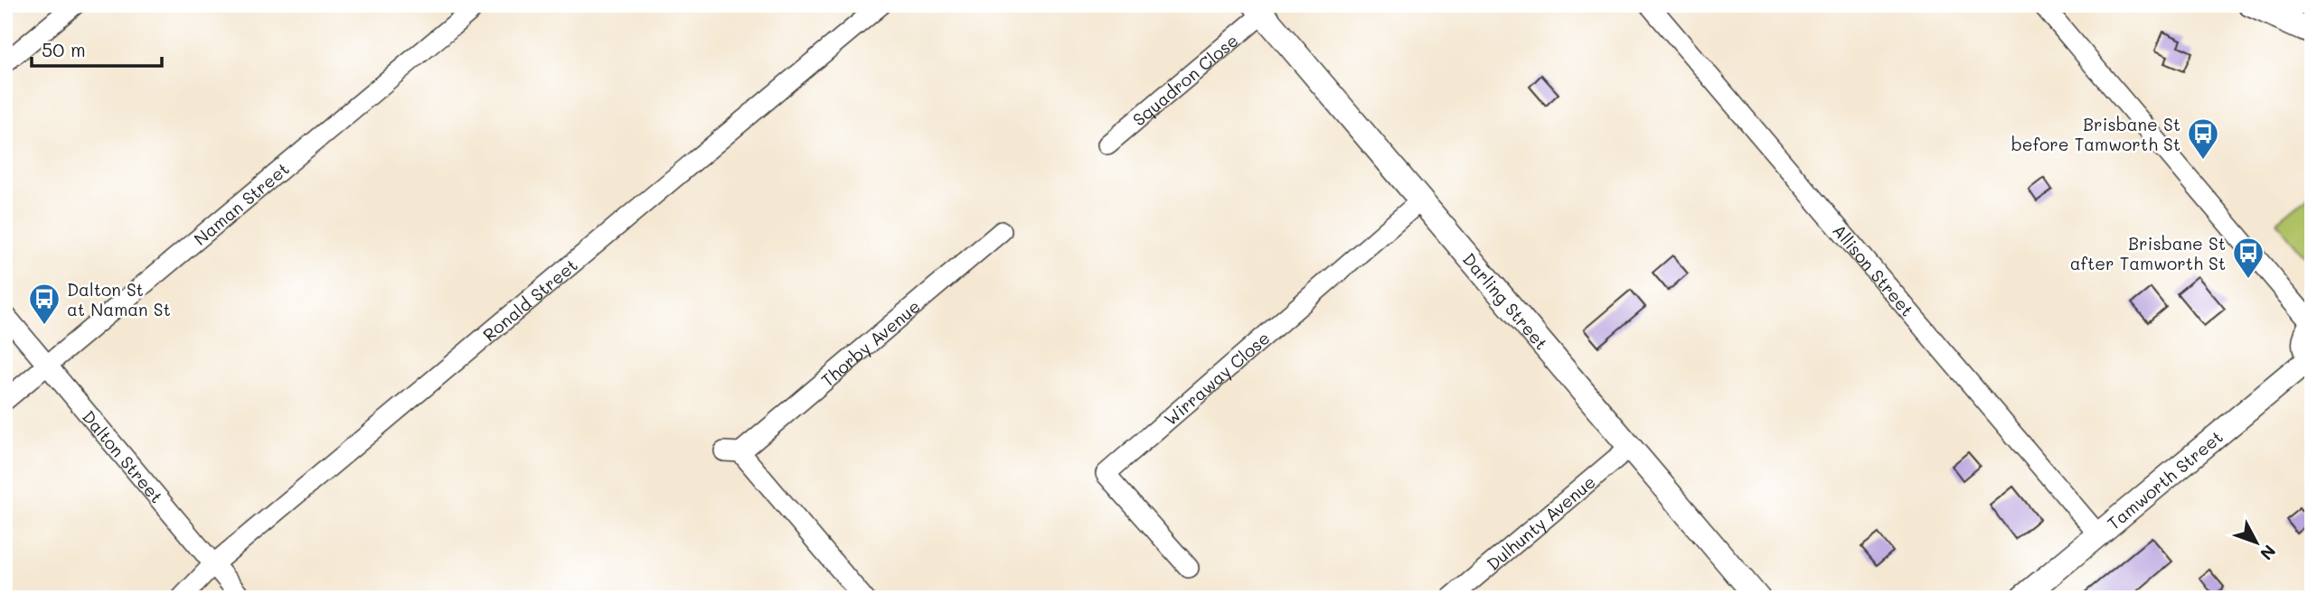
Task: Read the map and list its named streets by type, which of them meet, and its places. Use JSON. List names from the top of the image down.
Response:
{
  "streets": {
    "street": [
      "Squadron Close",
      "Naman Street",
      "Allison Street",
      "Ronald Street",
      "Darling Street",
      "Thorby Avenue",
      "Wirraway Close",
      "Dalton Street",
      "Tamworth Street",
      "Dulhunty Avenue"
    ]
  },
  "crossings": [
    ["Squadron Close", "Darling Street"],
    ["Naman Street", "Dalton Street"],
    ["Allison Street", "Tamworth Street"],
    ["Ronald Street", "Dalton Street"],
    ["Darling Street", "Wirraway Close"],
    ["Darling Street", "Dulhunty Avenue"]
  ],
  "places": {
    "bus stop": ["Brisbane St before Tamworth St", "Brisbane St after Tamworth St", "Dalton St at Naman St"]
  },
  "scale_bar": "50 m",
  "north": "bottom right"
}
